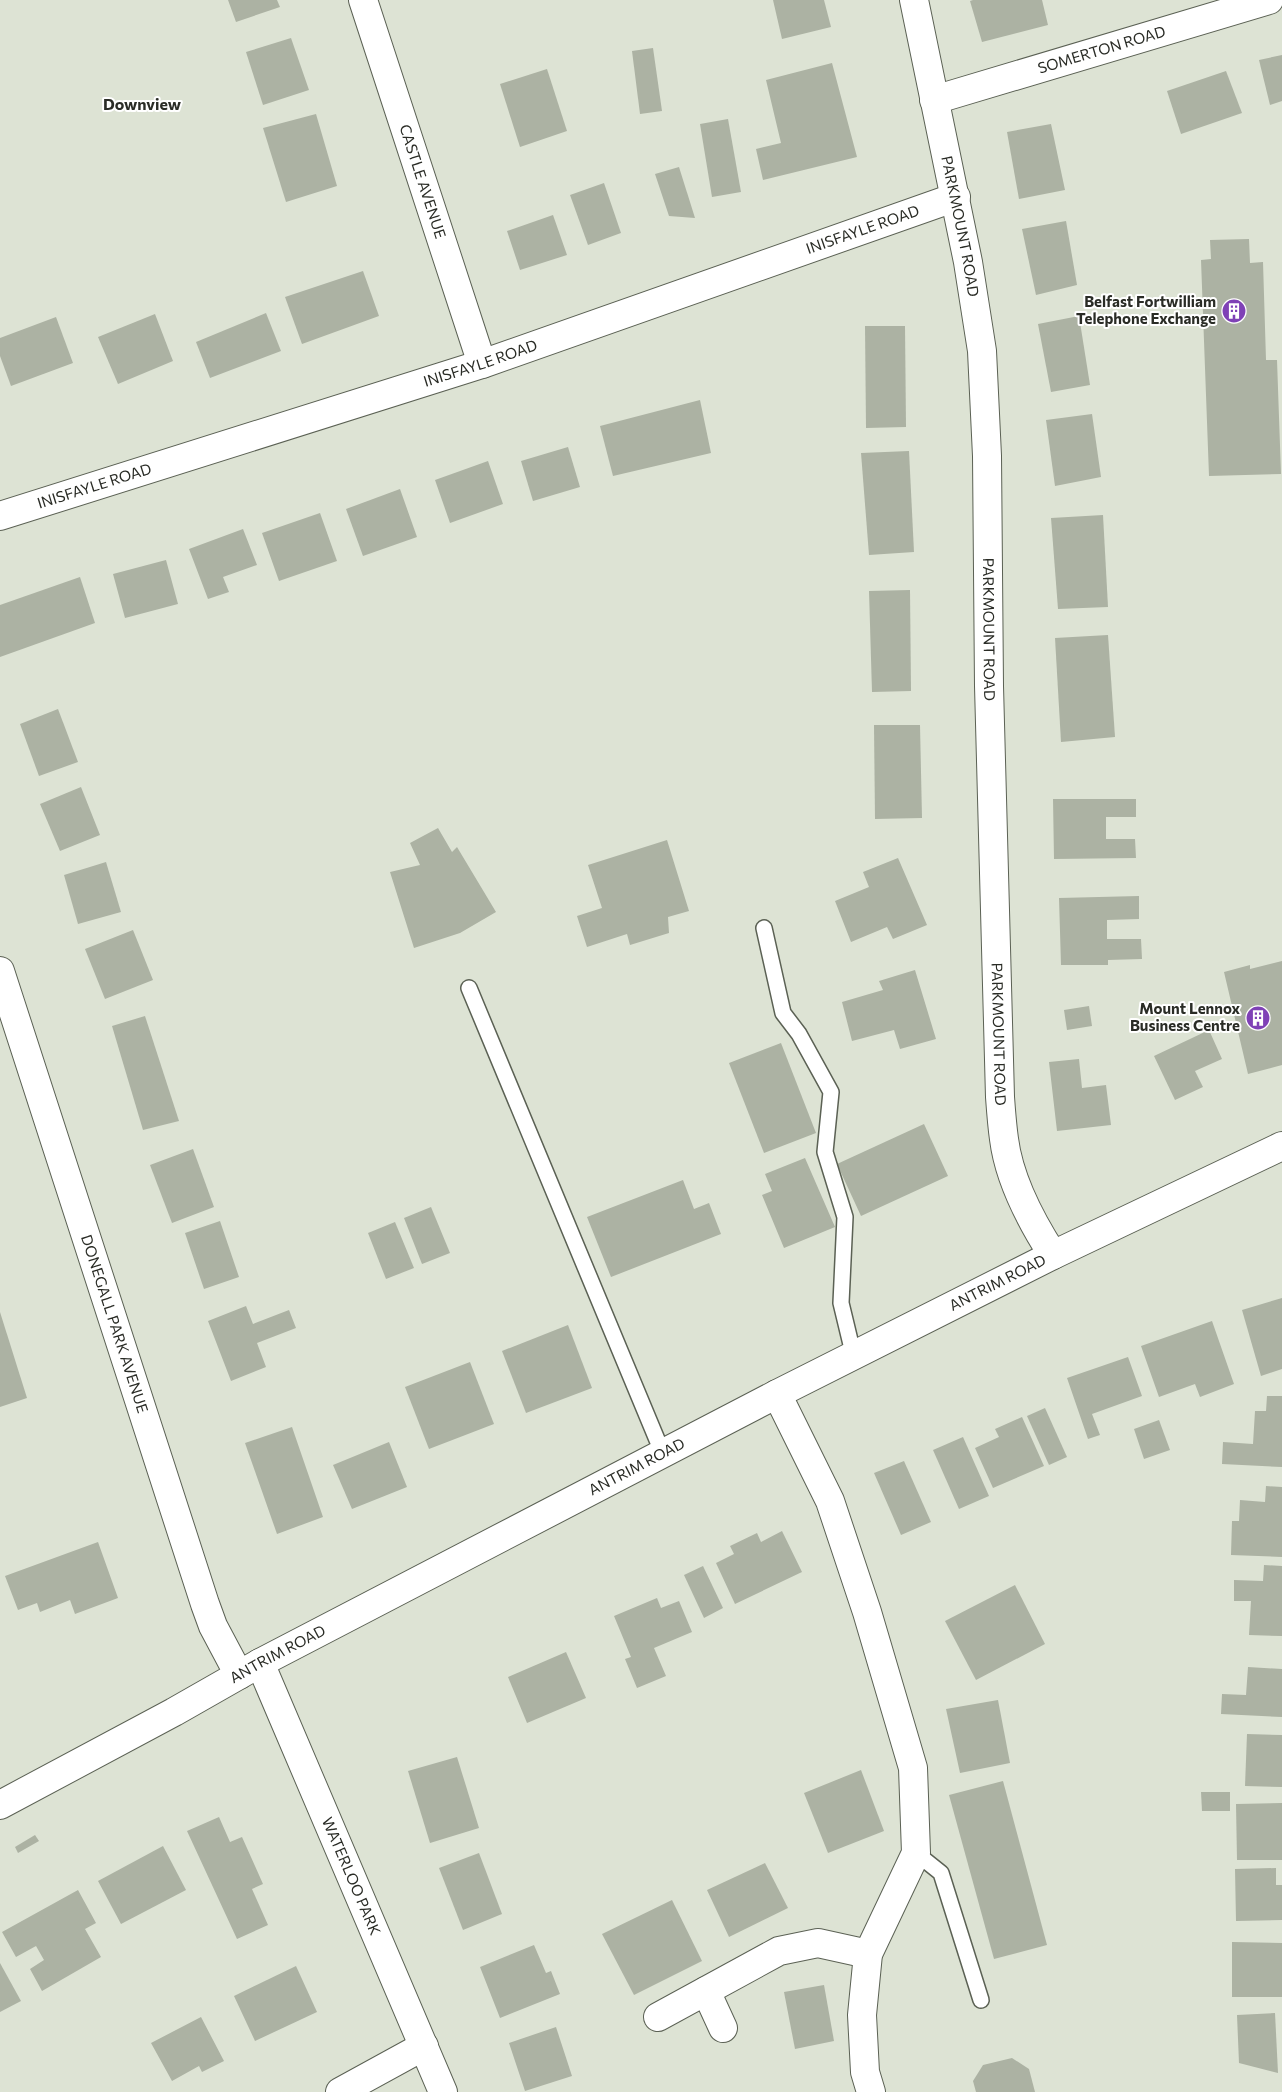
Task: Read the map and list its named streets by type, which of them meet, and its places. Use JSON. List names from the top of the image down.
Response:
{
  "streets": {
    "street": [
      "SOMERTON ROAD",
      "CASTLE AVENUE",
      "PARKMOUNT ROAD",
      "INISFAYLE ROAD",
      "ANTRIM ROAD",
      "DONEGALL PARK AVENUE",
      "WATERLOO PARK"
    ]
  },
  "crossings": [
    ["SOMERTON ROAD", "PARKMOUNT ROAD"],
    ["CASTLE AVENUE", "INISFAYLE ROAD"],
    ["PARKMOUNT ROAD", "INISFAYLE ROAD"],
    ["PARKMOUNT ROAD", "ANTRIM ROAD"],
    ["ANTRIM ROAD", "DONEGALL PARK AVENUE"],
    ["ANTRIM ROAD", "WATERLOO PARK"],
    ["DONEGALL PARK AVENUE", "WATERLOO PARK"]
  ],
  "districts": ["Downview"],
  "places": {
    "building": ["Belfast Fortwilliam Telephone Exchange", "Mount Lennox Business Centre"]
  }
}
